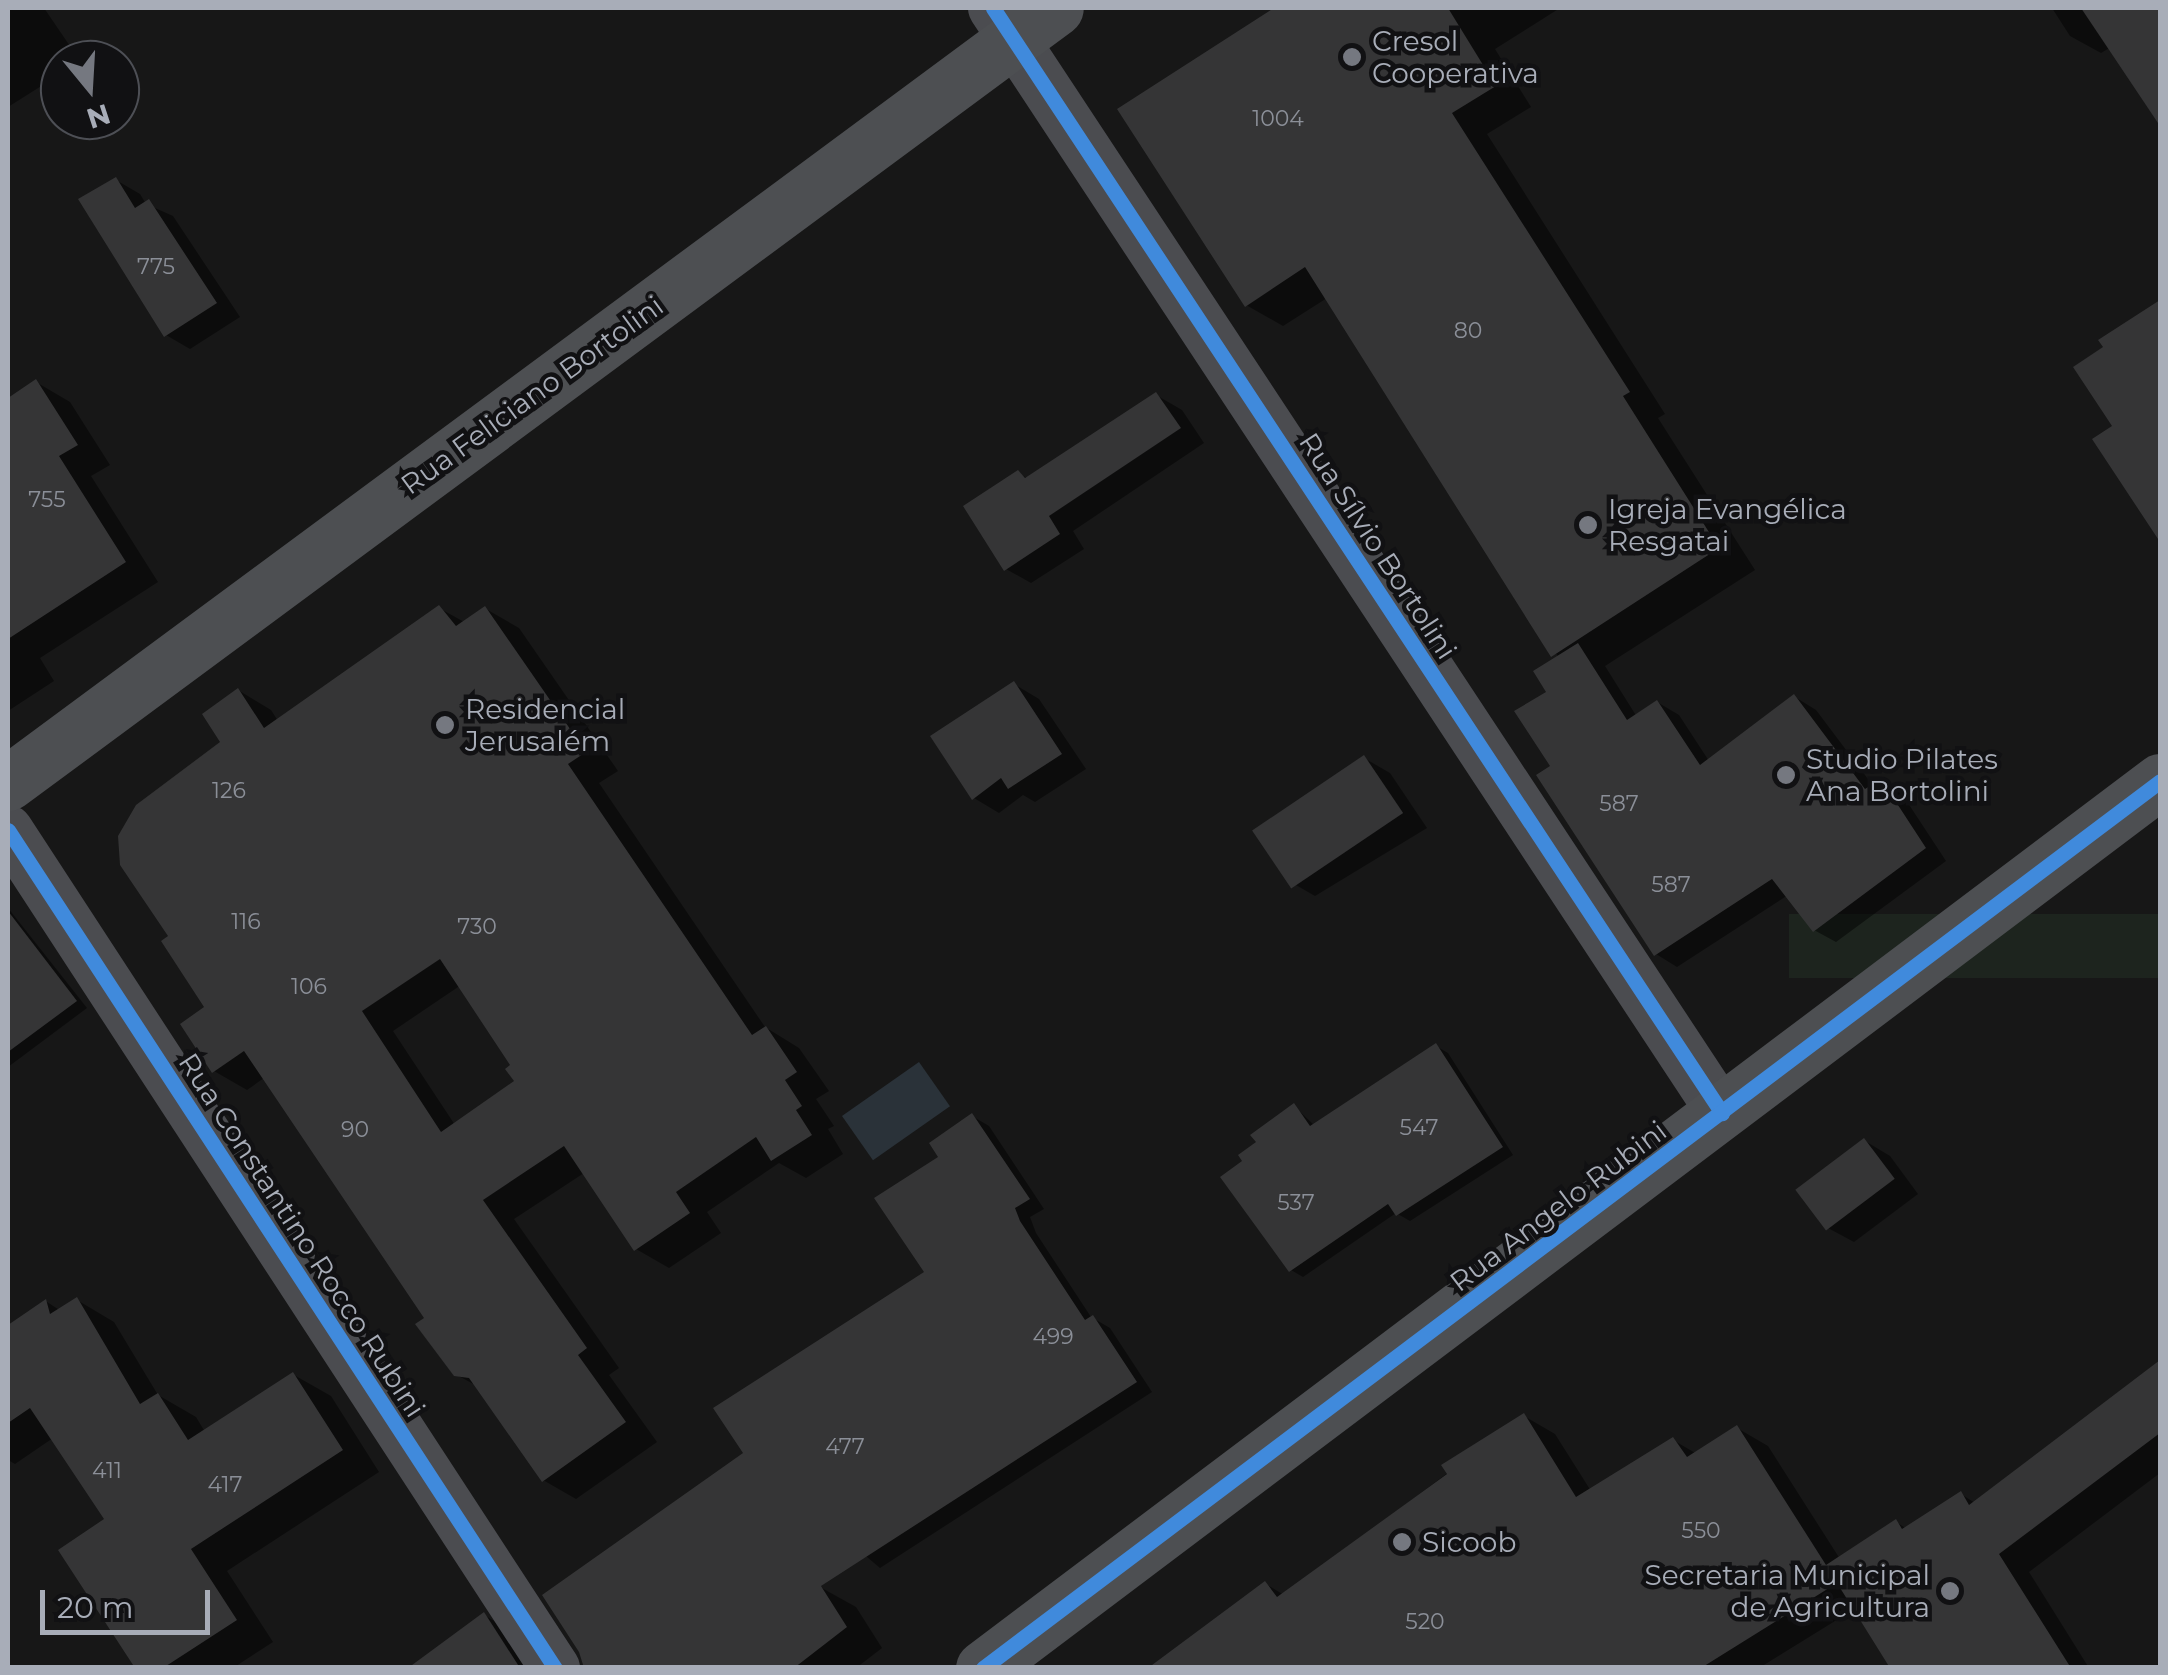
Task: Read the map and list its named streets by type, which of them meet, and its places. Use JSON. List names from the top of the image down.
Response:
{
  "streets": {
    "main road": ["Rua Feliciano Bortolini", "Rua Angelo Rubini"],
    "street": ["Rua Sílvio Bortolini", "Rua Constantino Rocco Rubini"]
  },
  "crossings": [
    ["Rua Feliciano Bortolini", "Rua Sílvio Bortolini"],
    ["Rua Sílvio Bortolini", "Rua Angelo Rubini"]
  ],
  "places": [
    "Cresol Cooperativa",
    "Igreja Evangélica Resgatai",
    "Residencial Jerusalém",
    "Studio Pilates Ana Bortolini",
    "Sicoob",
    "Secretaria Municipal de Agricultura"
  ],
  "house_numbers": [
    "1004",
    "775",
    "80",
    "755",
    "126",
    "587",
    "587",
    "116",
    "730",
    "106",
    "547",
    "90",
    "537",
    "499",
    "477",
    "411",
    "417",
    "550",
    "520"
  ],
  "scale_bar": "20 m",
  "north": "bottom"
}
